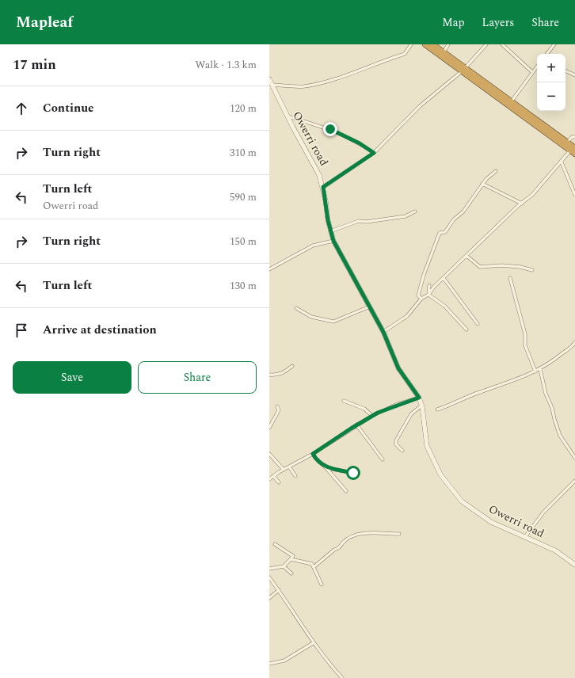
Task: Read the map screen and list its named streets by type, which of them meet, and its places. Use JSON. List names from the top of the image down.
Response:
{
  "streets": {
    "main road": ["Owerri road"]
  },
  "page": {
    "header": "Mapleaf",
    "nav": ["Map", "Layers", "Share"],
    "heading": ["17 min", "Walk · 1.3 km"],
    "map_buttons": ["+", "−"],
    "list": [
      ["Continue", "120 m"],
      ["Turn right", "310 m"],
      ["Turn left", "Owerri road", "590 m"],
      ["Turn right", "150 m"],
      ["Turn left", "130 m"],
      "Arrive at destination"
    ],
    "buttons": ["Save", "Share"]
  }
}
